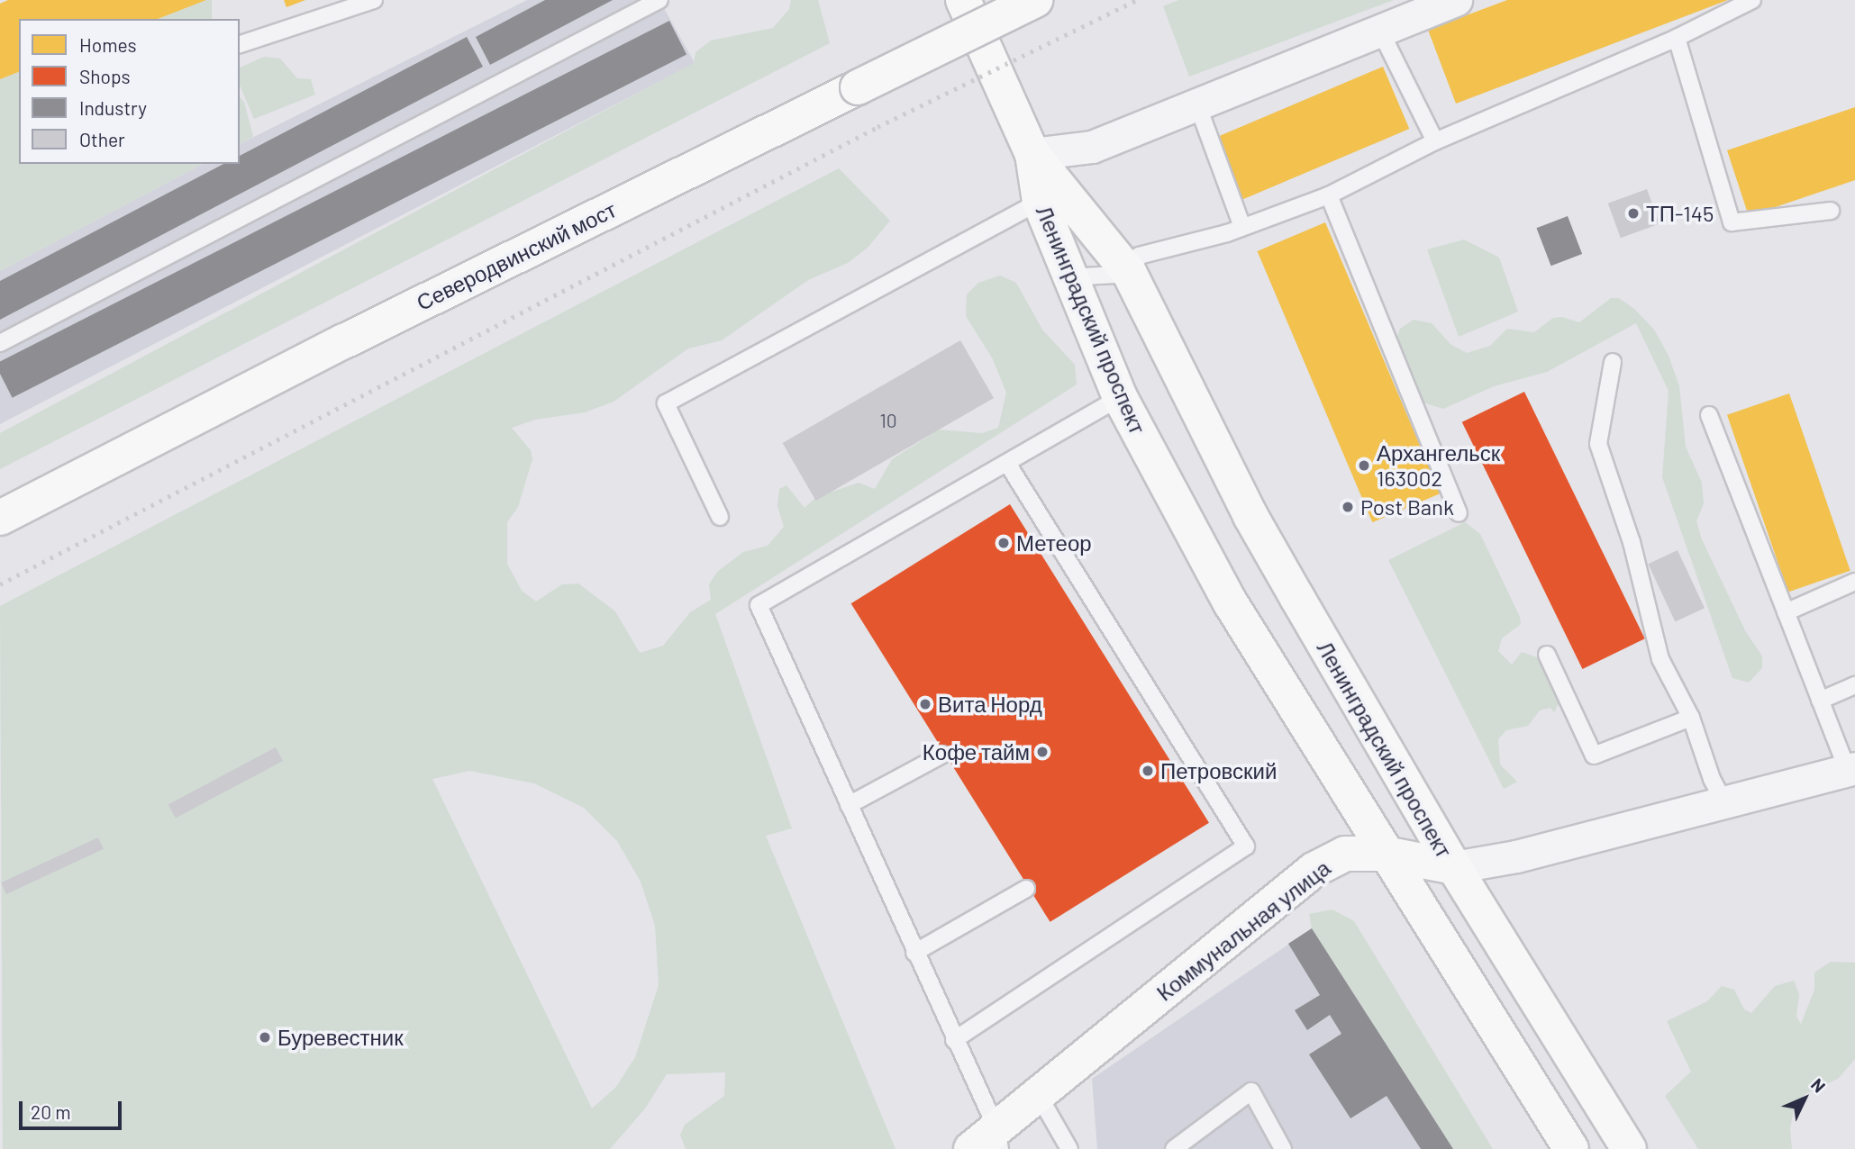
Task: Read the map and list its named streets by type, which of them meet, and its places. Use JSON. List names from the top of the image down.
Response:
{
  "streets": {
    "main road": ["Северодвинский мост", "Ленинградский проспект", "Коммунальная улица"]
  },
  "crossings": [
    ["Ленинградский проспект", "Коммунальная улица"]
  ],
  "places": [
    "ТП-145",
    "Архангельск 163002",
    "Post Bank",
    "Метеор",
    "Вита Норд",
    "Кофе тайм",
    "Петровский",
    "Буревестник"
  ],
  "house_numbers": ["10"],
  "legend": [
    "Homes",
    "Shops",
    "Industry",
    "Other"
  ],
  "scale_bar": "20 m",
  "north": "top right"
}
